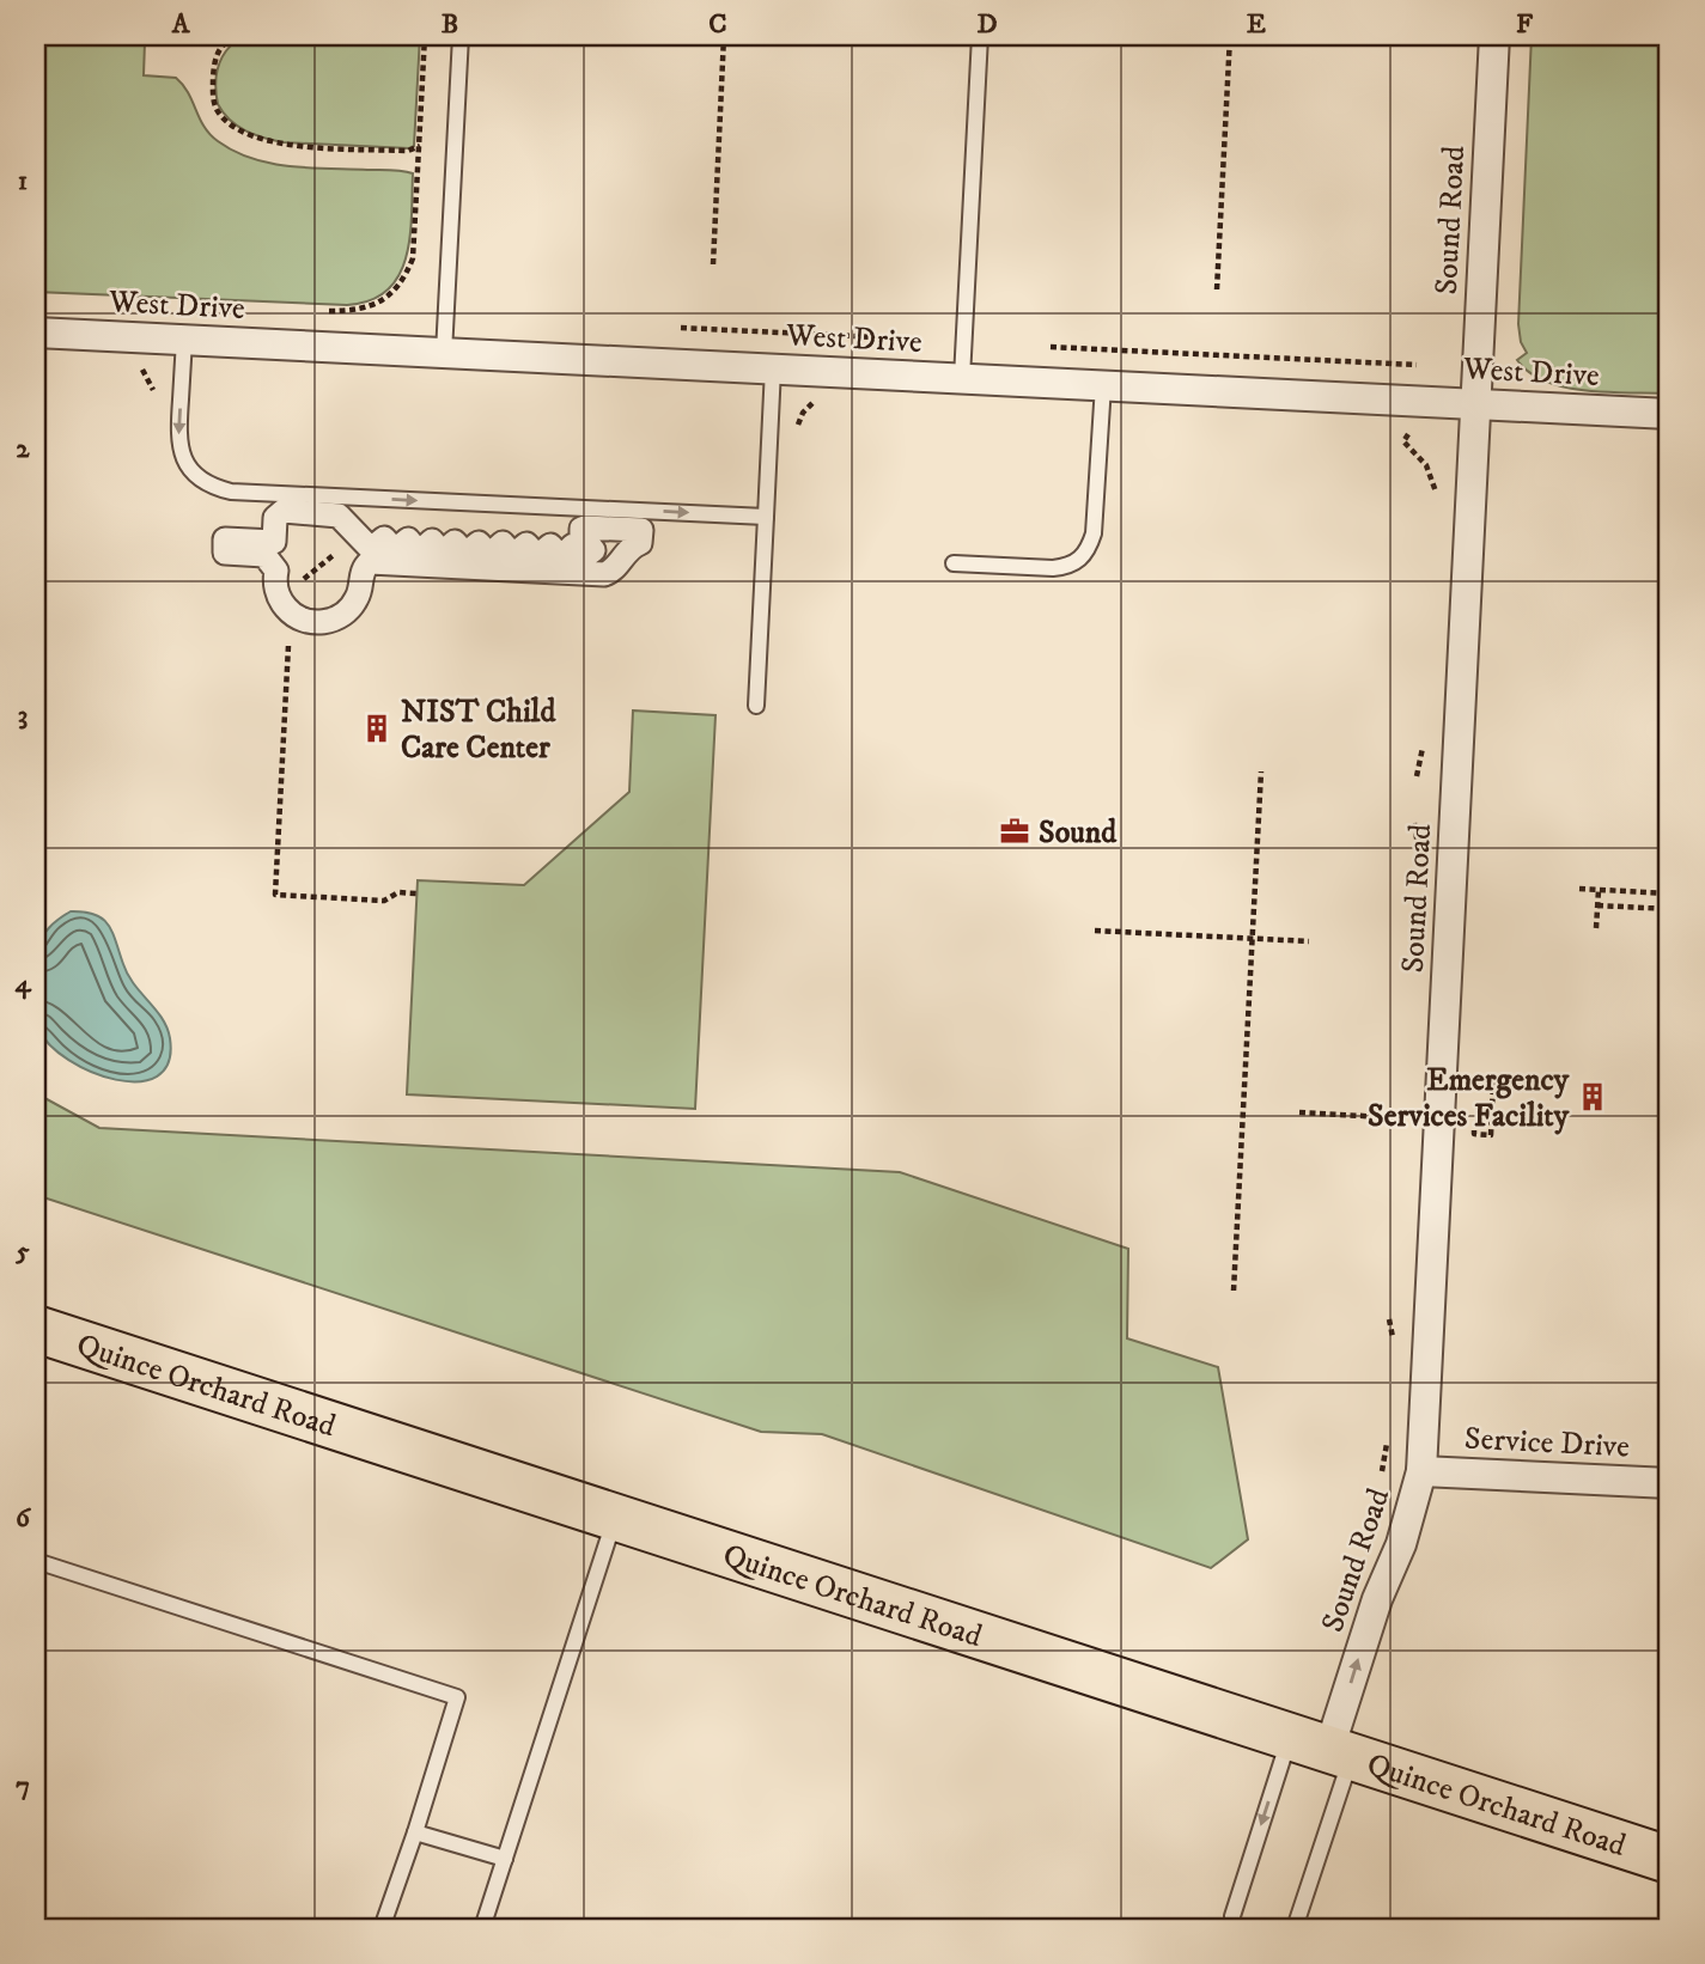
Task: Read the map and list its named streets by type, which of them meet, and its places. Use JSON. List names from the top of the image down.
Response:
{
  "streets": {
    "main road": ["Quince Orchard Road"],
    "street": ["Sound Road", "West Drive", "Service Drive"]
  },
  "crossings": [
    ["Sound Road", "West Drive"],
    ["Sound Road", "Quince Orchard Road"],
    ["Sound Road", "Service Drive"]
  ],
  "places": {
    "building": ["NIST Child Care Center", "Emergency Services Facility"],
    "office": ["Sound"]
  },
  "grid": {
    "columns": [
      "A",
      "B",
      "C",
      "D",
      "E",
      "F"
    ],
    "rows": [
      "1",
      "2",
      "3",
      "4",
      "5",
      "6",
      "7"
    ]
  }
}
